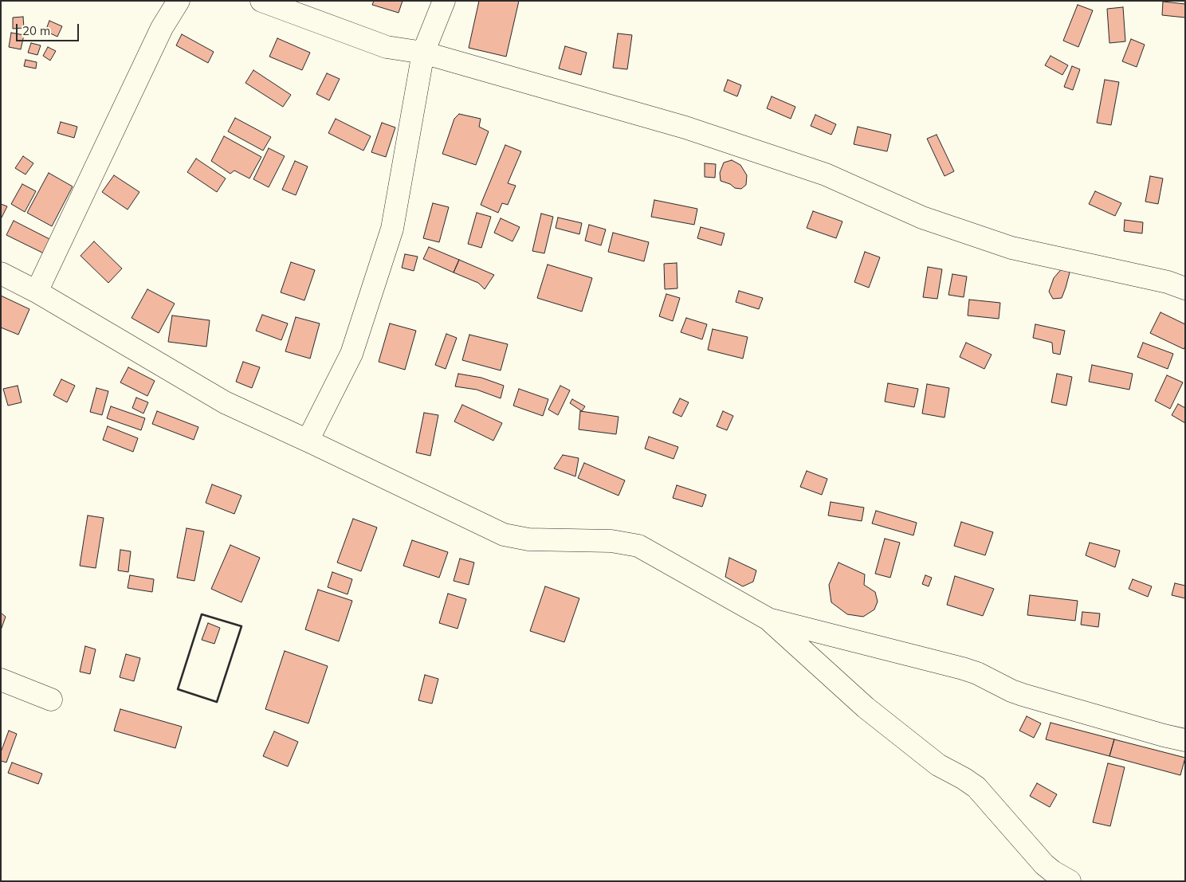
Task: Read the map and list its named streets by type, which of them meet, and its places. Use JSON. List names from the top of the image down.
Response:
{
  "scale_bar": "20 m"
}
